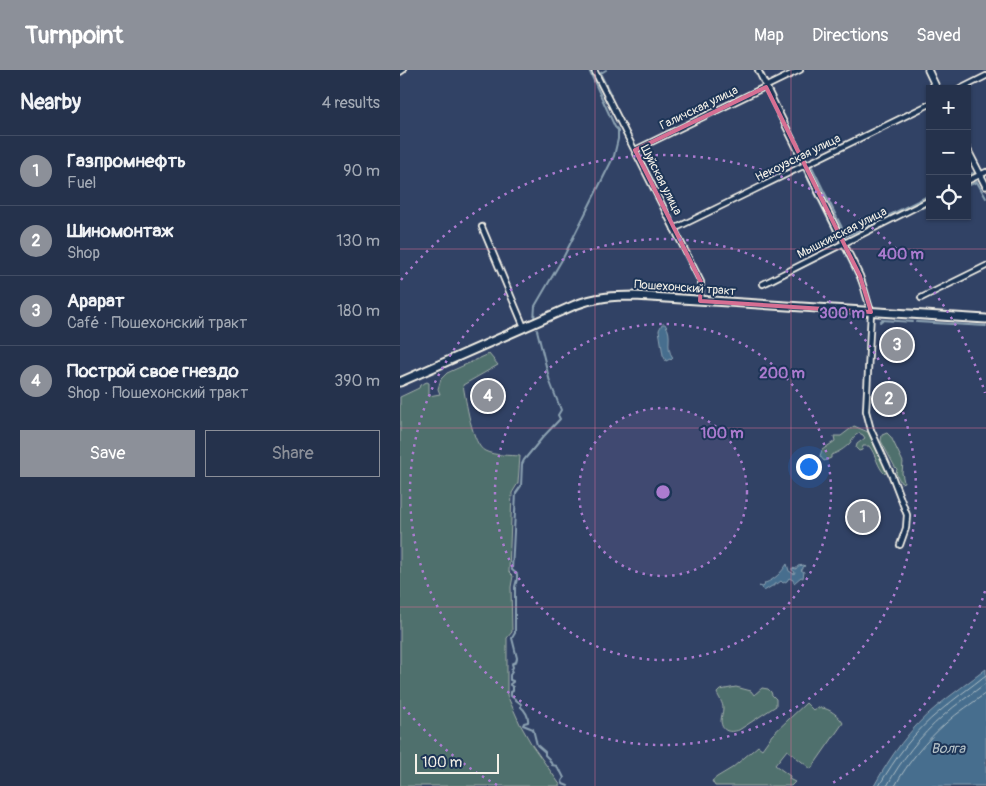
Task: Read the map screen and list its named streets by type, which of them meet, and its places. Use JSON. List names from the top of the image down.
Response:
{
  "streets": {
    "main road": ["Пошехонский тракт"],
    "street": [
      "Галичская улица",
      "Некоузская улица",
      "Шуйская улица",
      "Мышкинская улица"
    ]
  },
  "crossings": [
    ["Галичская улица", "Шуйская улица"],
    ["Некоузская улица", "Шуйская улица"],
    ["Шуйская улица", "Пошехонский тракт"]
  ],
  "water": ["Волга"],
  "scale_bar": "100 m",
  "page": {
    "header": "Turnpoint",
    "nav": ["Map", "Directions", "Saved"],
    "heading": ["Nearby", "4 results"],
    "map_buttons": ["+", "−"],
    "list": [
      {
        "mark": "1",
        "name": "Газпромнефть",
        "note": "Fuel",
        "value": "90 m"
      },
      {
        "mark": "2",
        "name": "Шиномонтаж",
        "note": "Shop",
        "value": "130 m"
      },
      {
        "mark": "3",
        "name": "Арарат",
        "note": "Café · Пошехонский тракт",
        "value": "180 m"
      },
      {
        "mark": "4",
        "name": "Построй свое гнездо",
        "note": "Shop · Пошехонский тракт",
        "value": "390 m"
      }
    ],
    "pins": [
      "3",
      "4",
      "2",
      "1"
    ],
    "buttons": ["Save", "Share"],
    "scale": "100 m"
  },
  "rings": [
    "400 m",
    "300 m",
    "200 m",
    "100 m"
  ]
}
